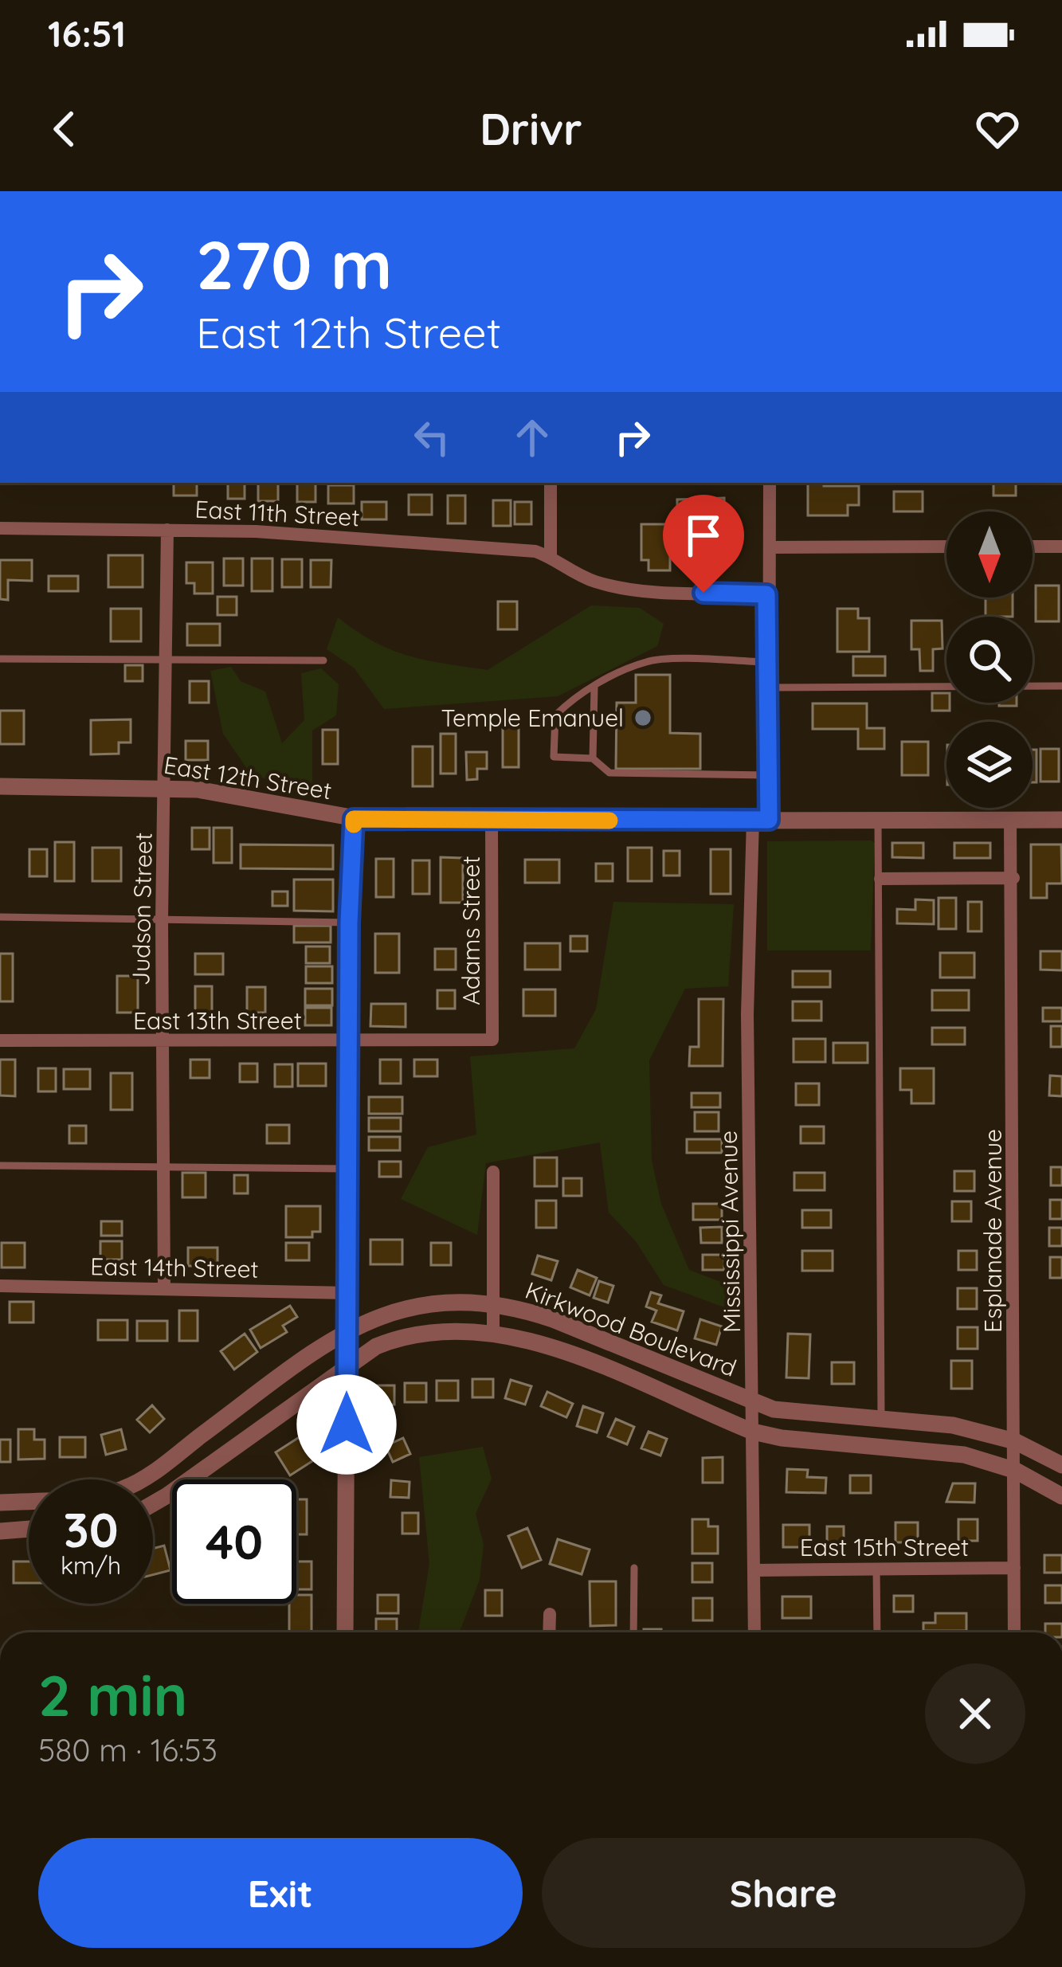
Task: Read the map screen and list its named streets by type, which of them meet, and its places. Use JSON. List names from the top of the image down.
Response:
{
  "streets": {
    "street": [
      "East 11th Street",
      "East 12th Street",
      "Judson Street",
      "Adams Street",
      "East 13th Street",
      "Esplanade Avenue",
      "Mississippi Avenue",
      "East 14th Street",
      "Kirkwood Boulevard",
      "East 15th Street"
    ]
  },
  "crossings": [
    ["East 11th Street", "Judson Street"],
    ["East 12th Street", "Judson Street"],
    ["East 12th Street", "Adams Street"],
    ["East 12th Street", "Esplanade Avenue"],
    ["East 12th Street", "Mississippi Avenue"],
    ["Judson Street", "East 13th Street"],
    ["Judson Street", "East 14th Street"],
    ["Adams Street", "East 13th Street"],
    ["Esplanade Avenue", "Kirkwood Boulevard"],
    ["Esplanade Avenue", "East 15th Street"],
    ["Mississippi Avenue", "Kirkwood Boulevard"],
    ["Mississippi Avenue", "East 15th Street"]
  ],
  "places": ["Temple Emanuel"],
  "north": "bottom",
  "page": {
    "status": "16:51",
    "header": "Drivr",
    "turn": ["270 m", "East 12th Street"],
    "speed": "30 km/h",
    "limit": "40",
    "heading": ["2 min", "580 m · 16:53"],
    "buttons": ["Exit", "Share"]
  }
}
